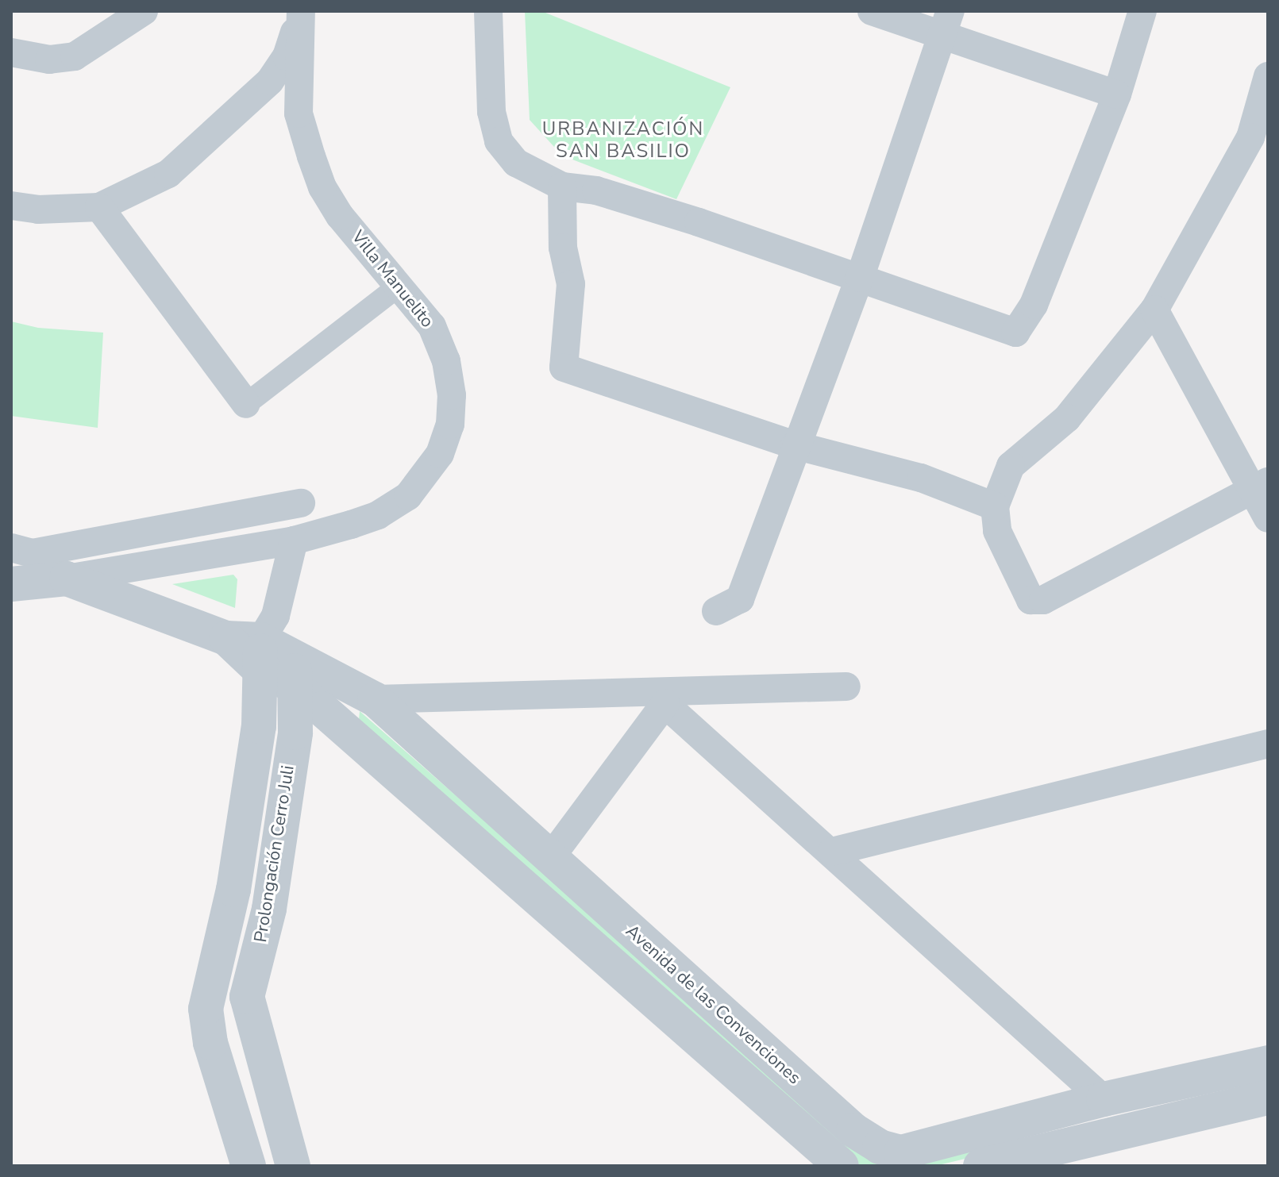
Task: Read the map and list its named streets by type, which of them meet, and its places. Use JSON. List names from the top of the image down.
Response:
{
  "streets": {
    "street": ["Villa Manuelito", "Prolongación Cerro Juli", "Avenida de las Convenciones"]
  },
  "crossings": [
    ["Villa Manuelito", "Prolongación Cerro Juli"],
    ["Villa Manuelito", "Avenida de las Convenciones"],
    ["Prolongación Cerro Juli", "Avenida de las Convenciones"]
  ],
  "districts": ["URBANIZACIÓN SAN BASILIO"]
}
